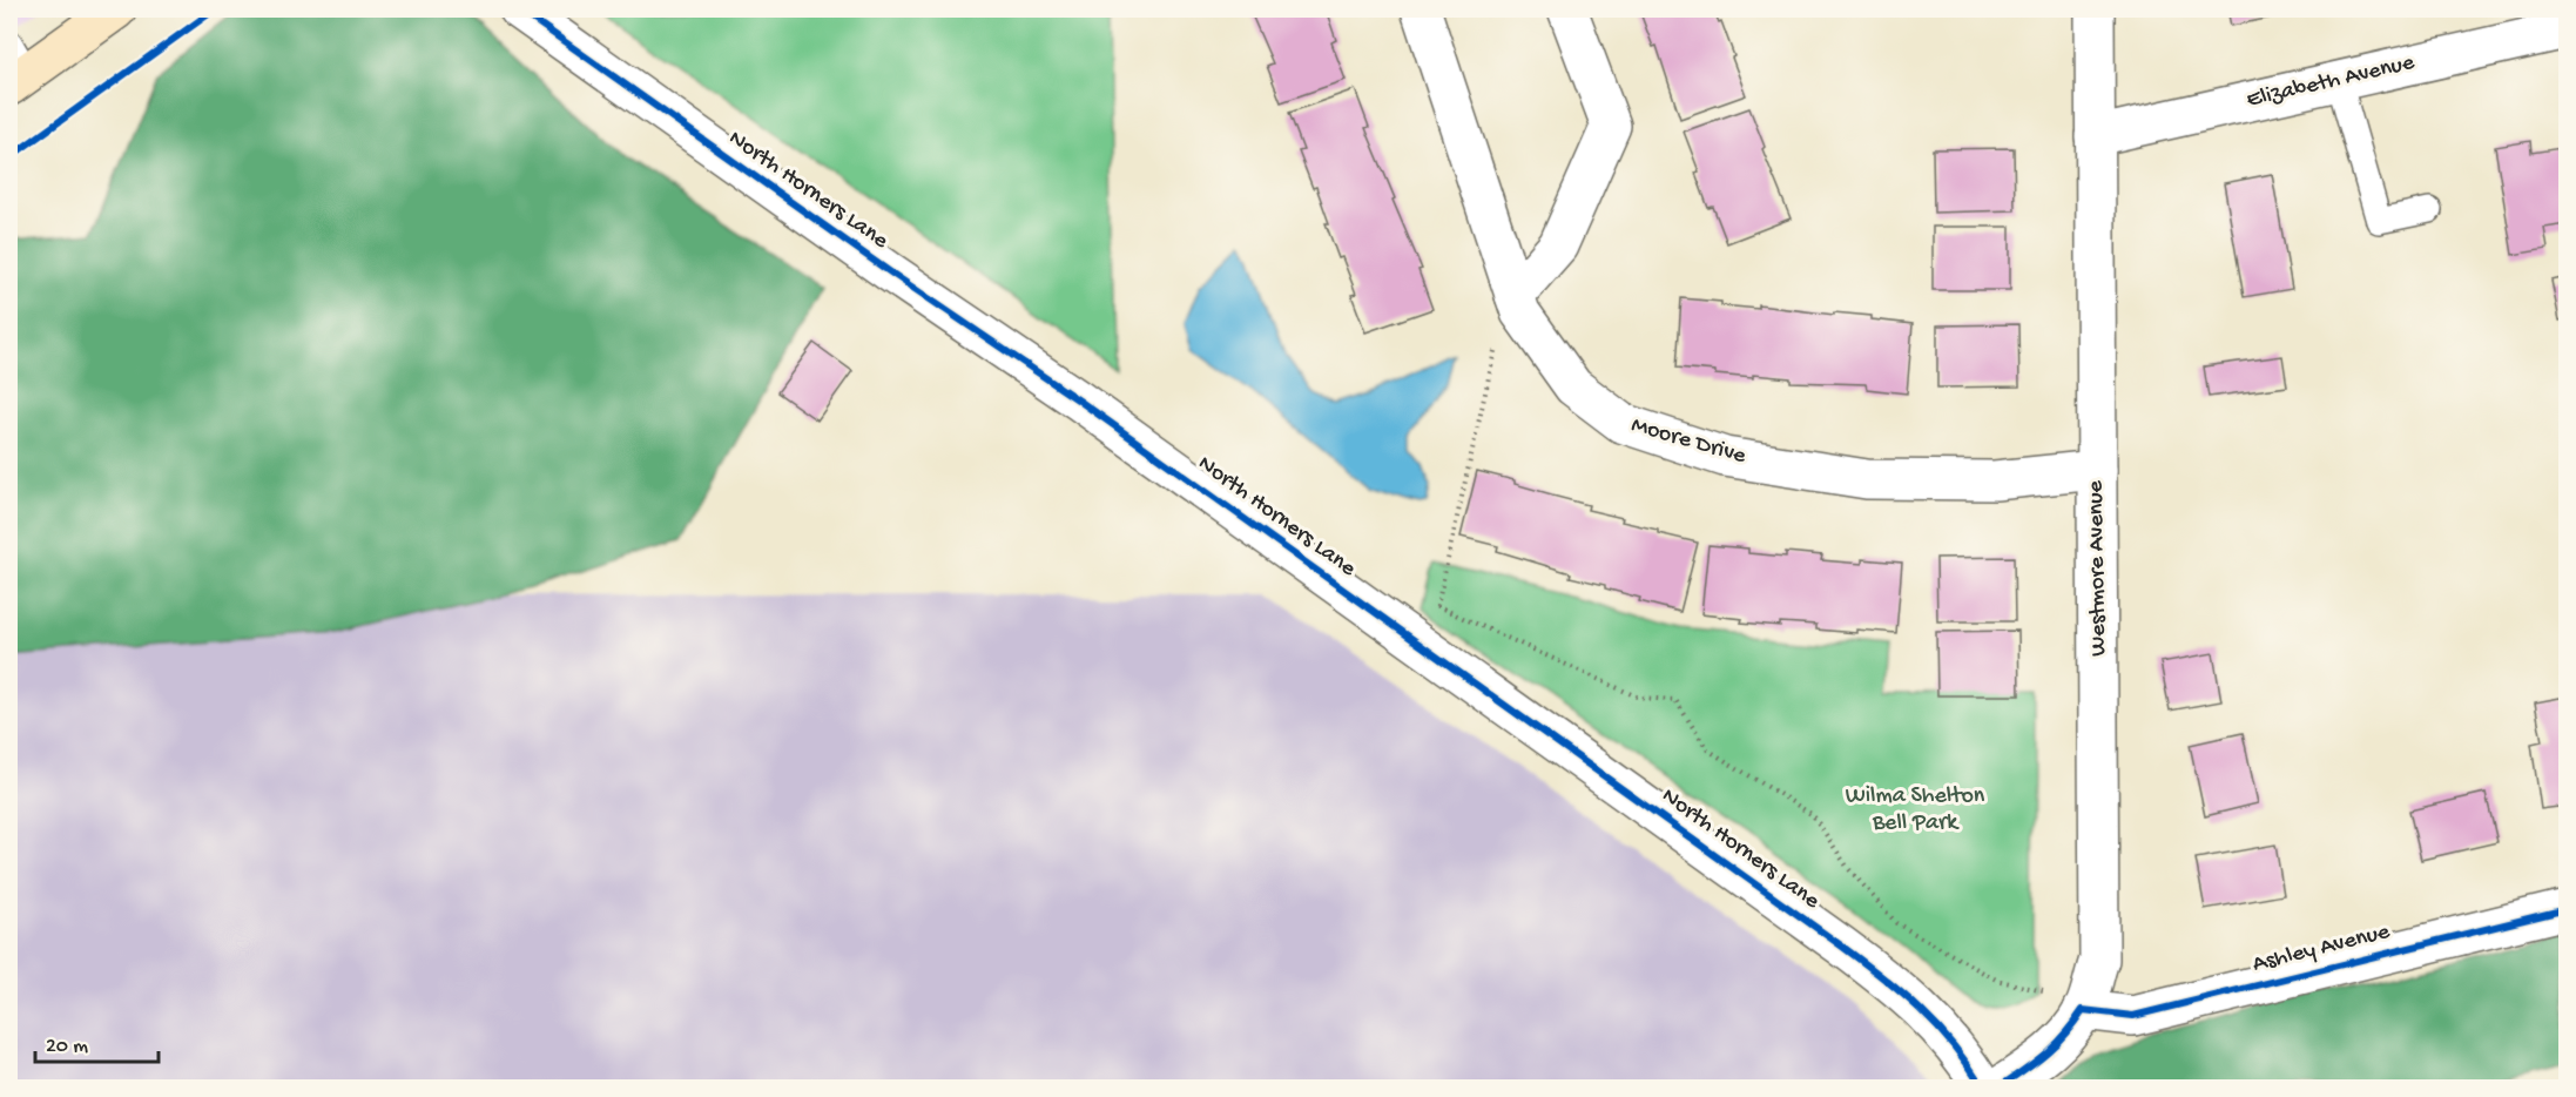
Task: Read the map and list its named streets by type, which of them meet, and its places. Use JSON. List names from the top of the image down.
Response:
{
  "streets": {
    "street": [
      "Elizabeth Avenue",
      "North Horners Lane",
      "Moore Drive",
      "Westmore Avenue",
      "Ashley Avenue"
    ]
  },
  "crossings": [
    ["Elizabeth Avenue", "Westmore Avenue"],
    ["Moore Drive", "Westmore Avenue"],
    ["Westmore Avenue", "Ashley Avenue"]
  ],
  "parks": ["Wilma Shelton Bell Park"],
  "scale_bar": "20 m"
}
